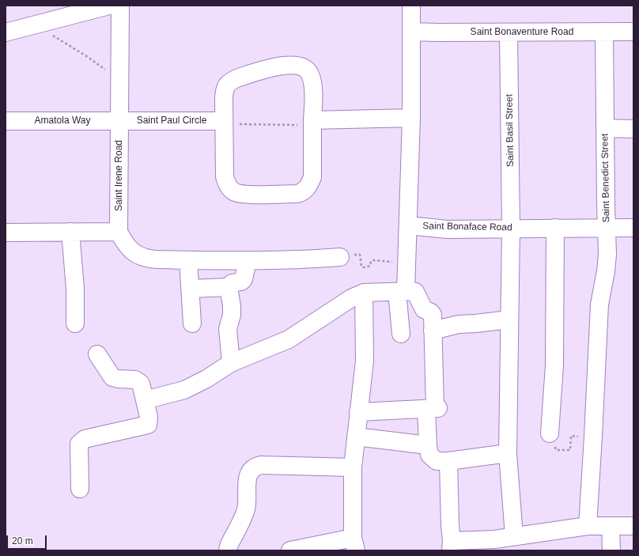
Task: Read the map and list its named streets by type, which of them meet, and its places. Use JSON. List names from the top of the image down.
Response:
{
  "streets": {
    "street": [
      "Saint Bonaventure Road",
      "Amatola Way",
      "Saint Paul Circle",
      "Saint Basil Street",
      "Saint Irene Road",
      "Saint Benedict Street",
      "Saint Bonaface Road"
    ]
  },
  "crossings": [
    ["Saint Bonaventure Road", "Saint Basil Street"],
    ["Saint Bonaventure Road", "Saint Benedict Street"],
    ["Amatola Way", "Saint Paul Circle"],
    ["Amatola Way", "Saint Irene Road"],
    ["Saint Paul Circle", "Saint Irene Road"],
    ["Saint Basil Street", "Saint Bonaface Road"],
    ["Saint Benedict Street", "Saint Bonaface Road"]
  ],
  "scale_bar": "20 m"
}
